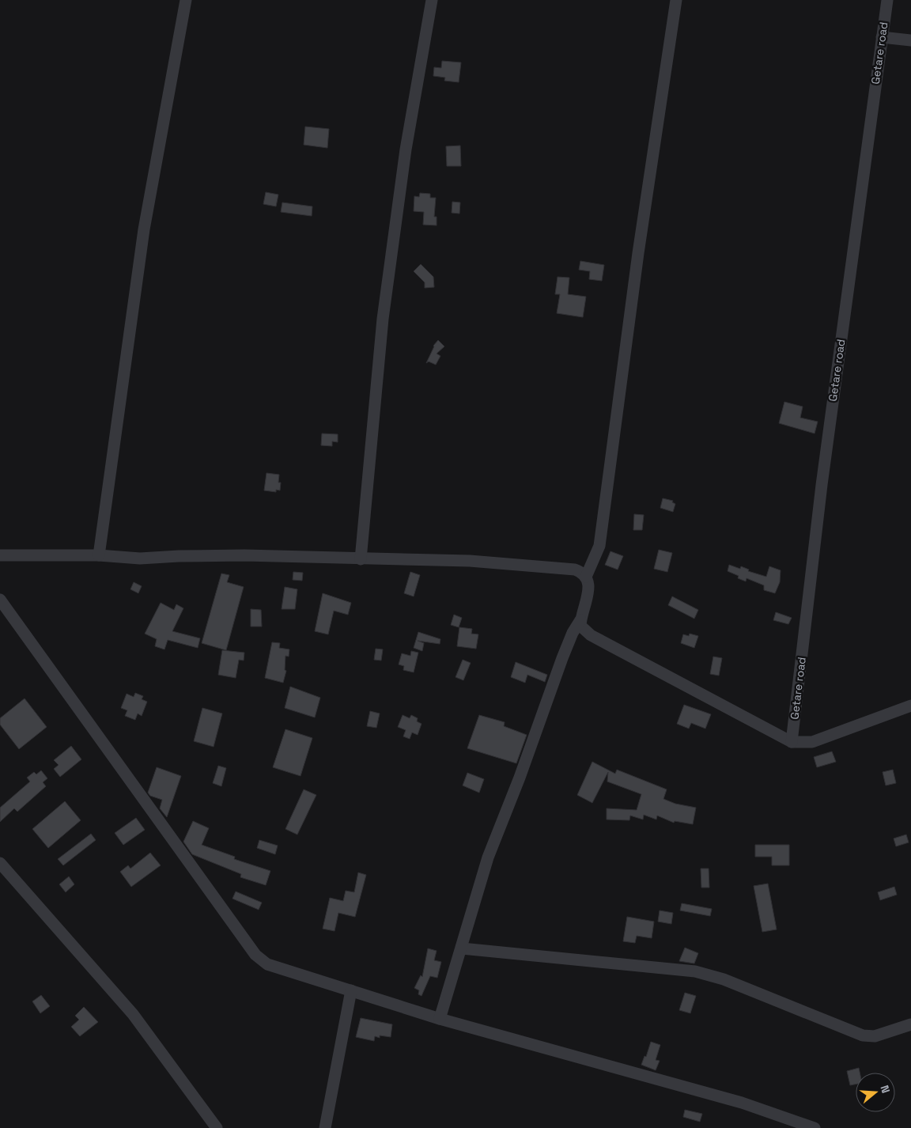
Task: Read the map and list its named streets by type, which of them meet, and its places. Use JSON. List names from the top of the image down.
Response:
{
  "streets": {
    "street": ["Getare road"]
  },
  "north": "right"
}
